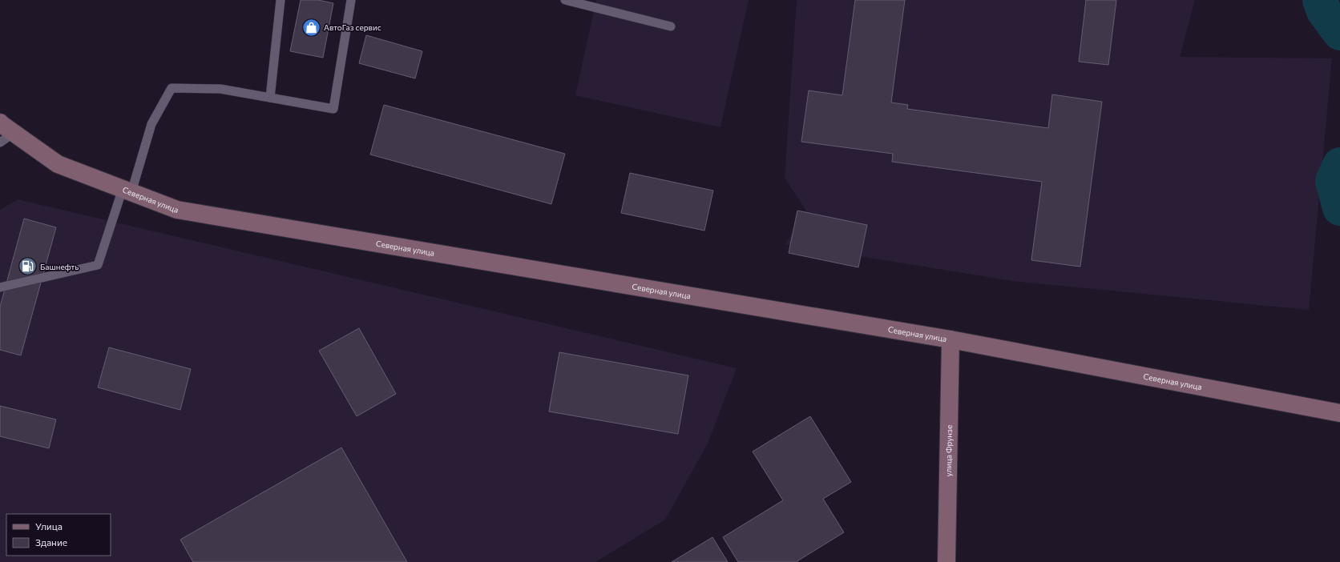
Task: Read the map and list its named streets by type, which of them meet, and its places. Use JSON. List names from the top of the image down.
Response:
{
  "streets": {
    "main road": ["Северная улица", "улица Фрунзе"]
  },
  "crossings": [
    ["Северная улица", "улица Фрунзе"]
  ],
  "places": {
    "shop": ["АвтоГаз сервис"],
    "fuel station": ["Башнефть"]
  },
  "legend": ["Улица", "Здание"]
}
